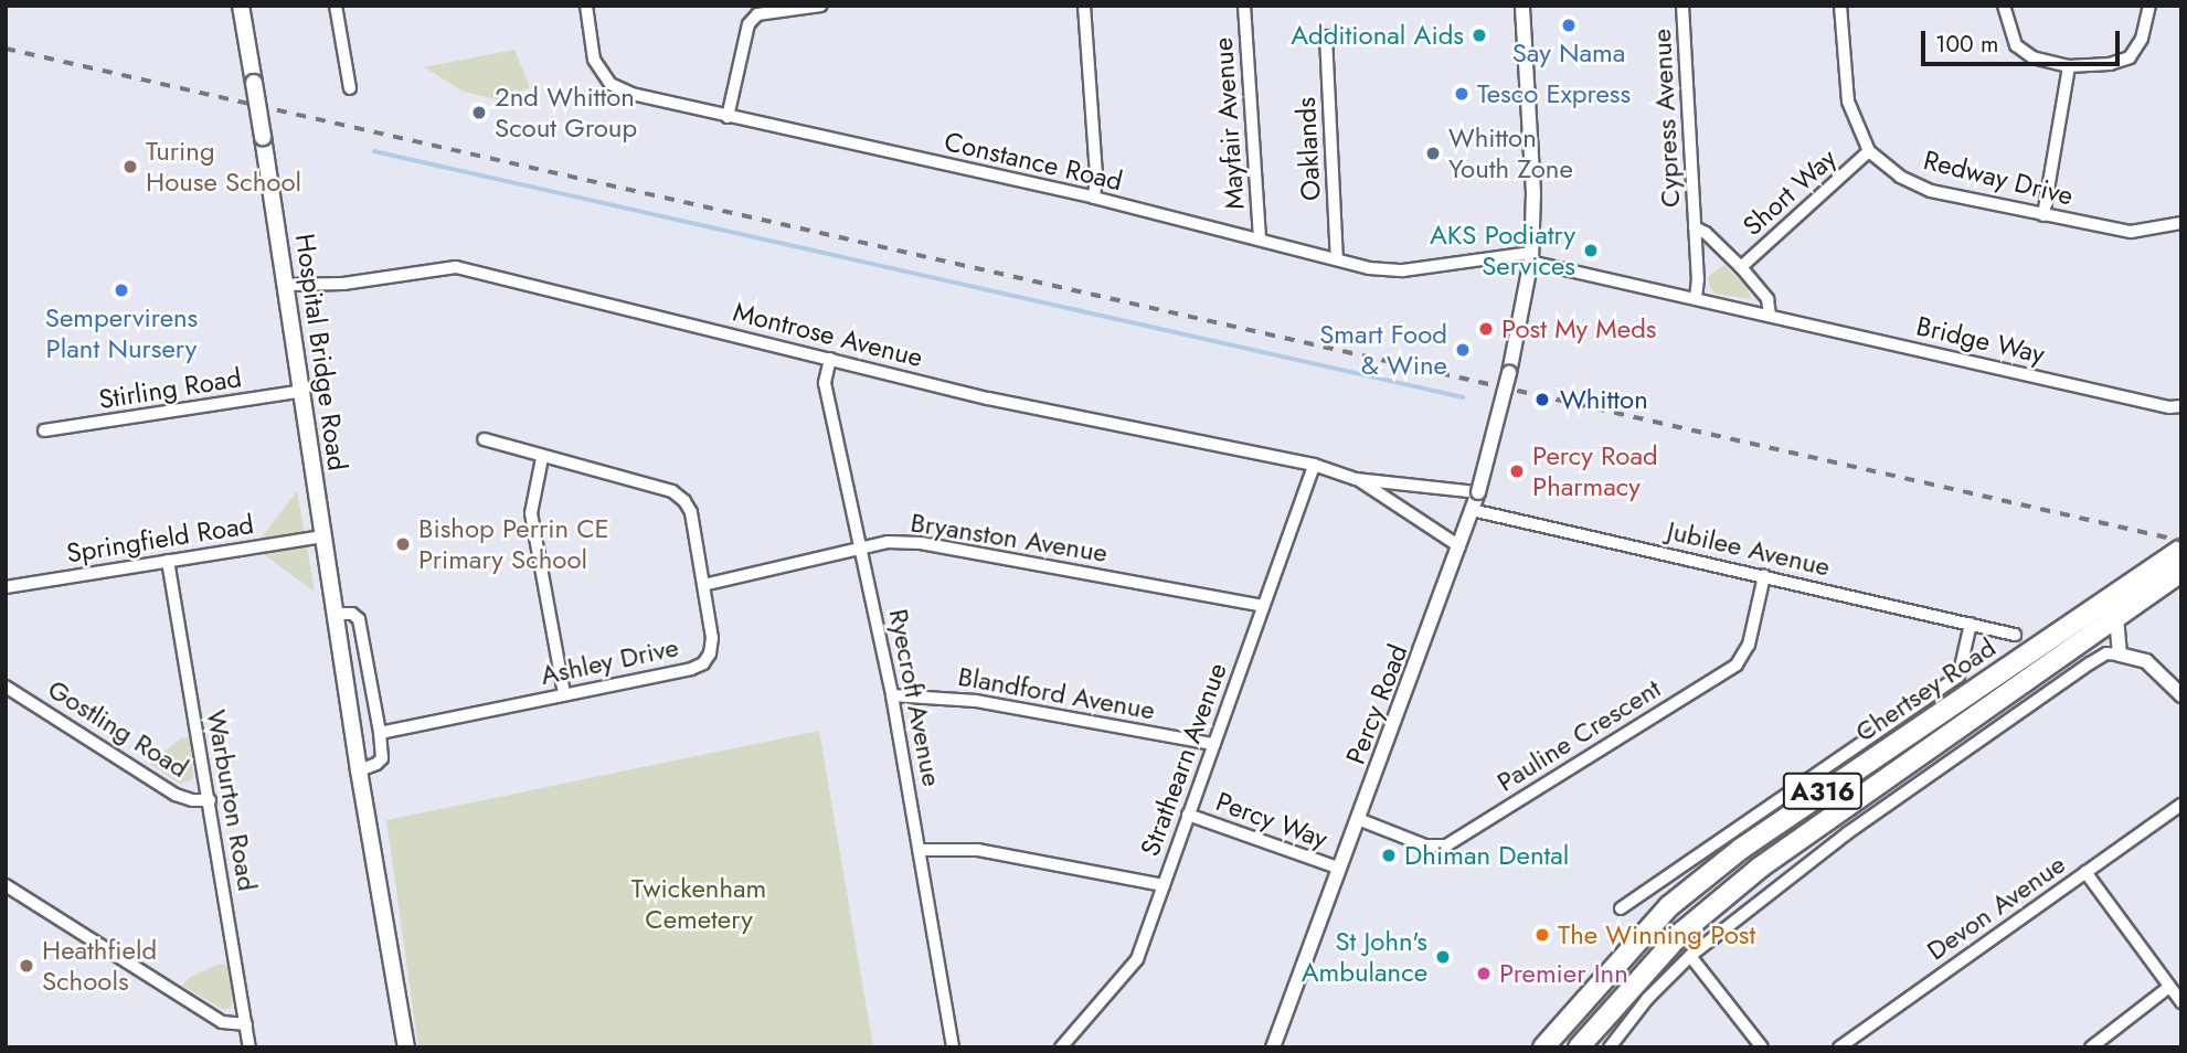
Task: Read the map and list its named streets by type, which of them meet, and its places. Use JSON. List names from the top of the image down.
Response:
{
  "streets": {
    "highway": ["Chertsey Road", "A316"],
    "main road": ["Hospital Bridge Road"],
    "street": [
      "Cypress Avenue",
      "Mayfair Avenue",
      "Oaklands",
      "Constance Road",
      "Redway Drive",
      "Short Way",
      "Montrose Avenue",
      "Bridge Way",
      "Stirling Road",
      "Bryanston Avenue",
      "Springfield Road",
      "Jubilee Avenue",
      "Ashley Drive",
      "Blandford Avenue",
      "Ryecroft Avenue",
      "Percy Road",
      "Gostling Road",
      "Pauline Crescent",
      "Strathearn Avenue",
      "Warburton Road",
      "Percy Way",
      "Devon Avenue"
    ]
  },
  "crossings": [
    ["Cypress Avenue", "Short Way"],
    ["Cypress Avenue", "Bridge Way"],
    ["Mayfair Avenue", "Constance Road"],
    ["Oaklands", "Constance Road"],
    ["Constance Road", "Bridge Way"],
    ["Constance Road", "Percy Road"],
    ["Redway Drive", "Short Way"],
    ["Montrose Avenue", "Hospital Bridge Road"],
    ["Montrose Avenue", "Ryecroft Avenue"],
    ["Montrose Avenue", "Percy Road"],
    ["Montrose Avenue", "Strathearn Avenue"],
    ["Bridge Way", "Percy Road"],
    ["Hospital Bridge Road", "Stirling Road"],
    ["Hospital Bridge Road", "Springfield Road"],
    ["Bryanston Avenue", "Ashley Drive"],
    ["Bryanston Avenue", "Ryecroft Avenue"],
    ["Bryanston Avenue", "Strathearn Avenue"],
    ["Springfield Road", "Warburton Road"],
    ["Jubilee Avenue", "Chertsey Road"],
    ["Jubilee Avenue", "Percy Road"],
    ["Jubilee Avenue", "Pauline Crescent"],
    ["Blandford Avenue", "Ryecroft Avenue"],
    ["Blandford Avenue", "Strathearn Avenue"],
    ["Percy Road", "Pauline Crescent"],
    ["Percy Road", "Percy Way"],
    ["Gostling Road", "Warburton Road"],
    ["Strathearn Avenue", "Percy Way"]
  ],
  "parks": ["Twickenham Cemetery"],
  "places": [
    "Say Nama",
    "Additional Aids",
    "Tesco Express",
    "2nd Whitton Scout Group",
    "Whitton Youth Zone",
    "Turing House School",
    "AKS Podiatry Services",
    "Sempervirens Plant Nursery",
    "Post My Meds",
    "Smart Food & Wine",
    "Whitton",
    "Percy Road Pharmacy",
    "Bishop Perrin CE Primary School",
    "Dhiman Dental",
    "The Winning Post",
    "St John's Ambulance",
    "Heathfield Schools",
    "Premier Inn"
  ],
  "scale_bar": "100 m"
}
